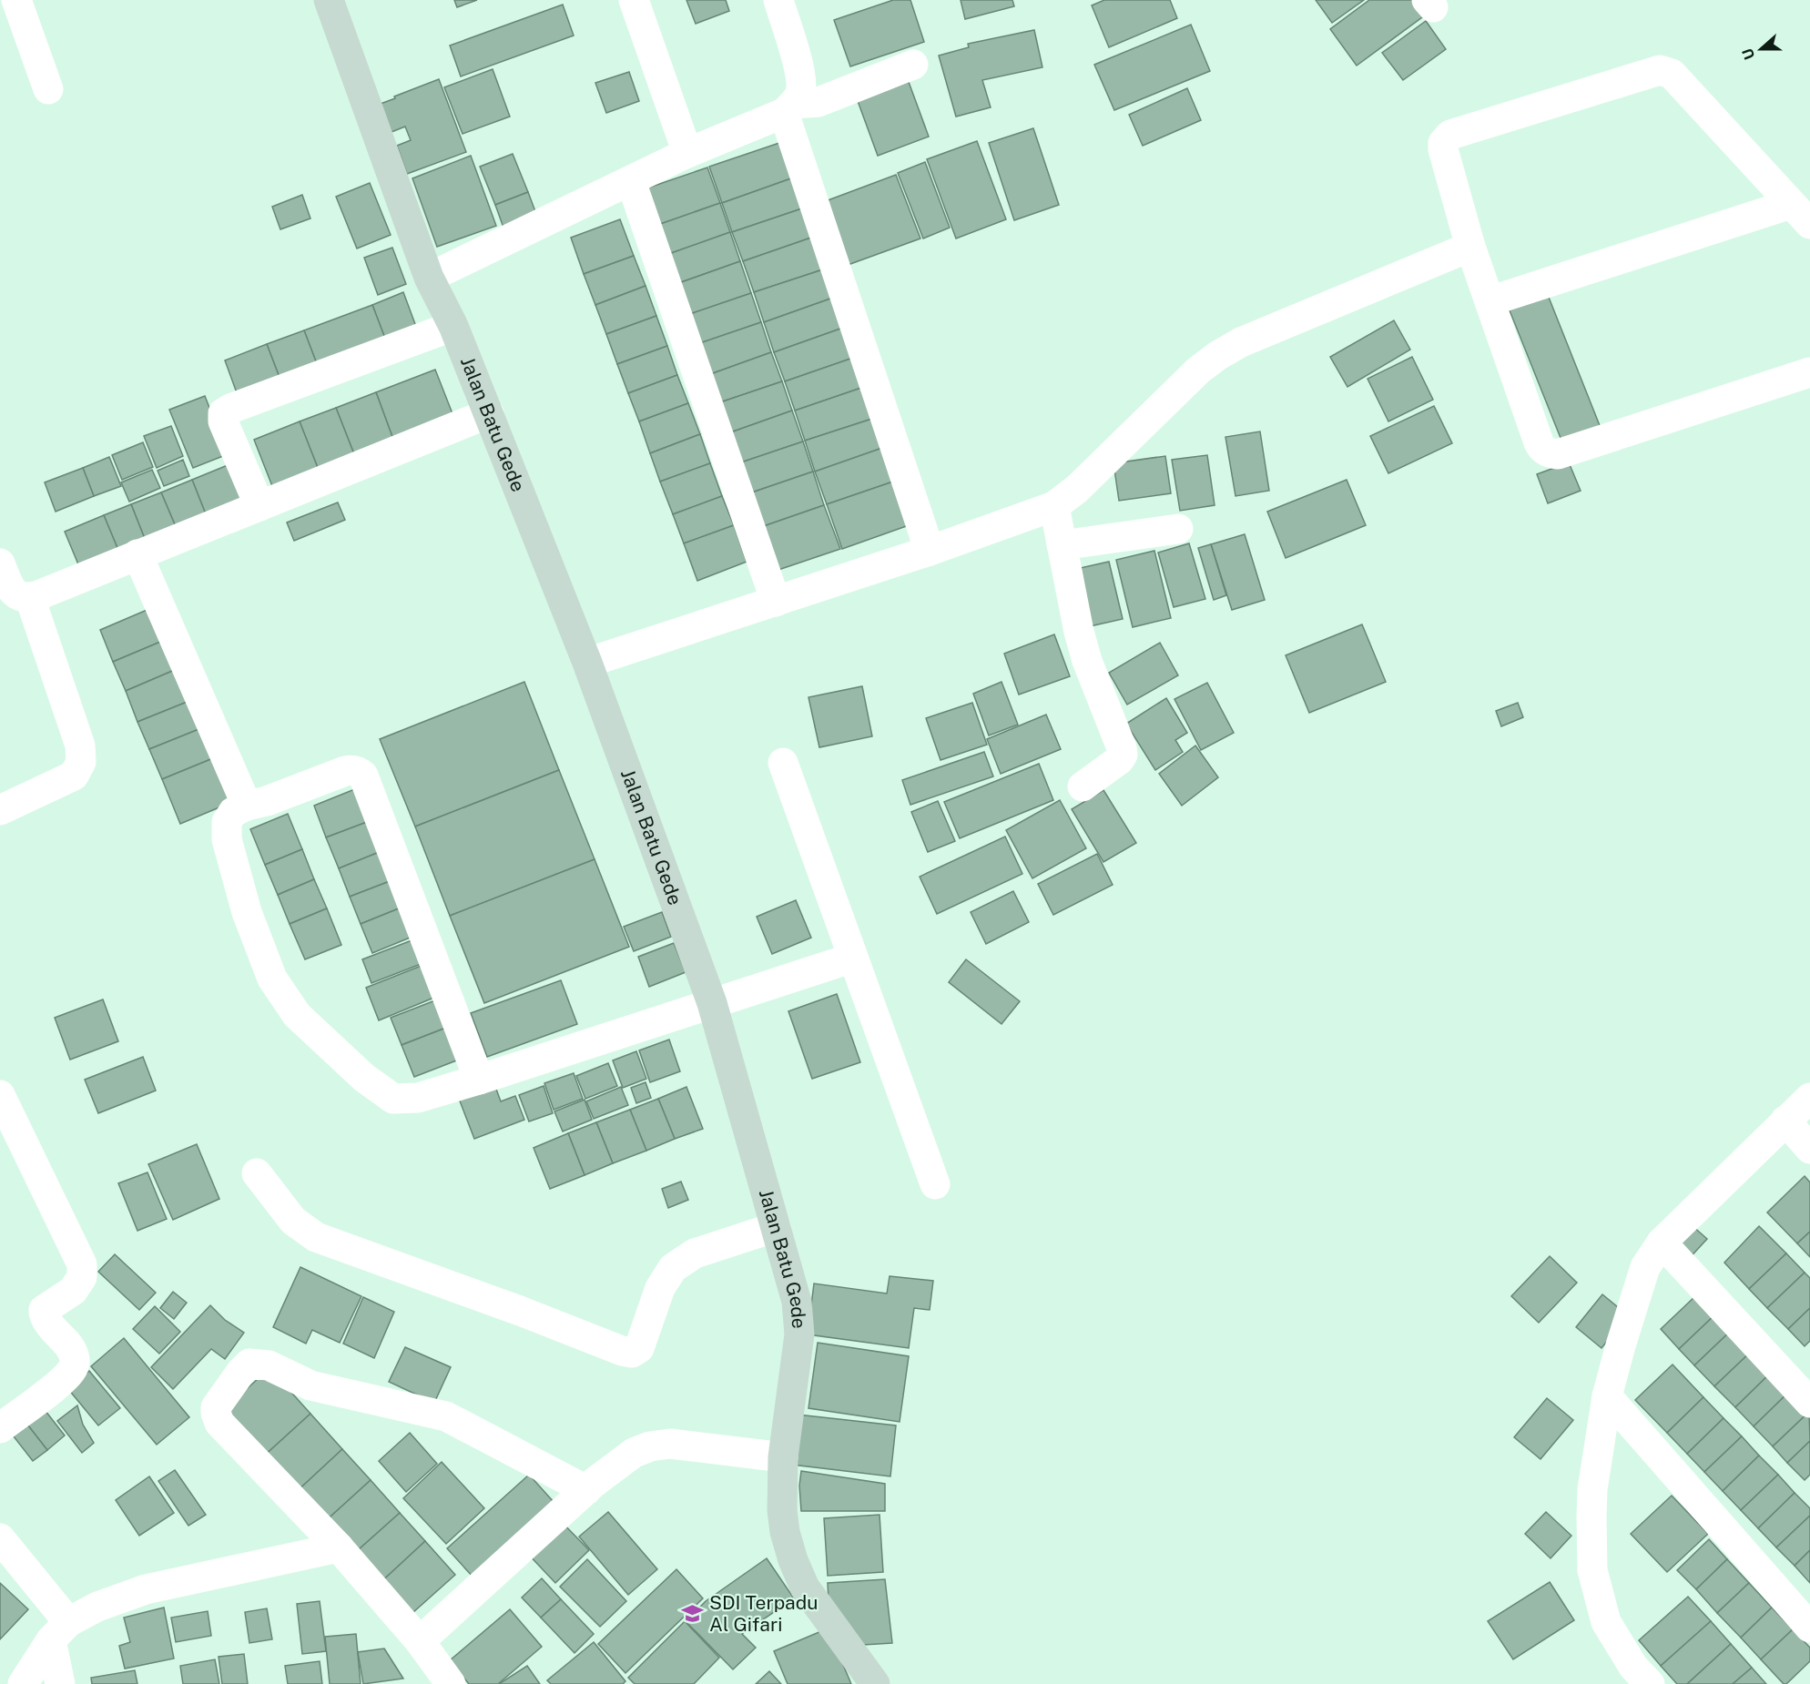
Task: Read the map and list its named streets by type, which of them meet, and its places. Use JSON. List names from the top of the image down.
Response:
{
  "streets": {
    "street": ["Jalan Batu Gede"]
  },
  "places": {
    "school or university": ["SDI Terpadu Al Gifari"]
  },
  "north": "left"
}
